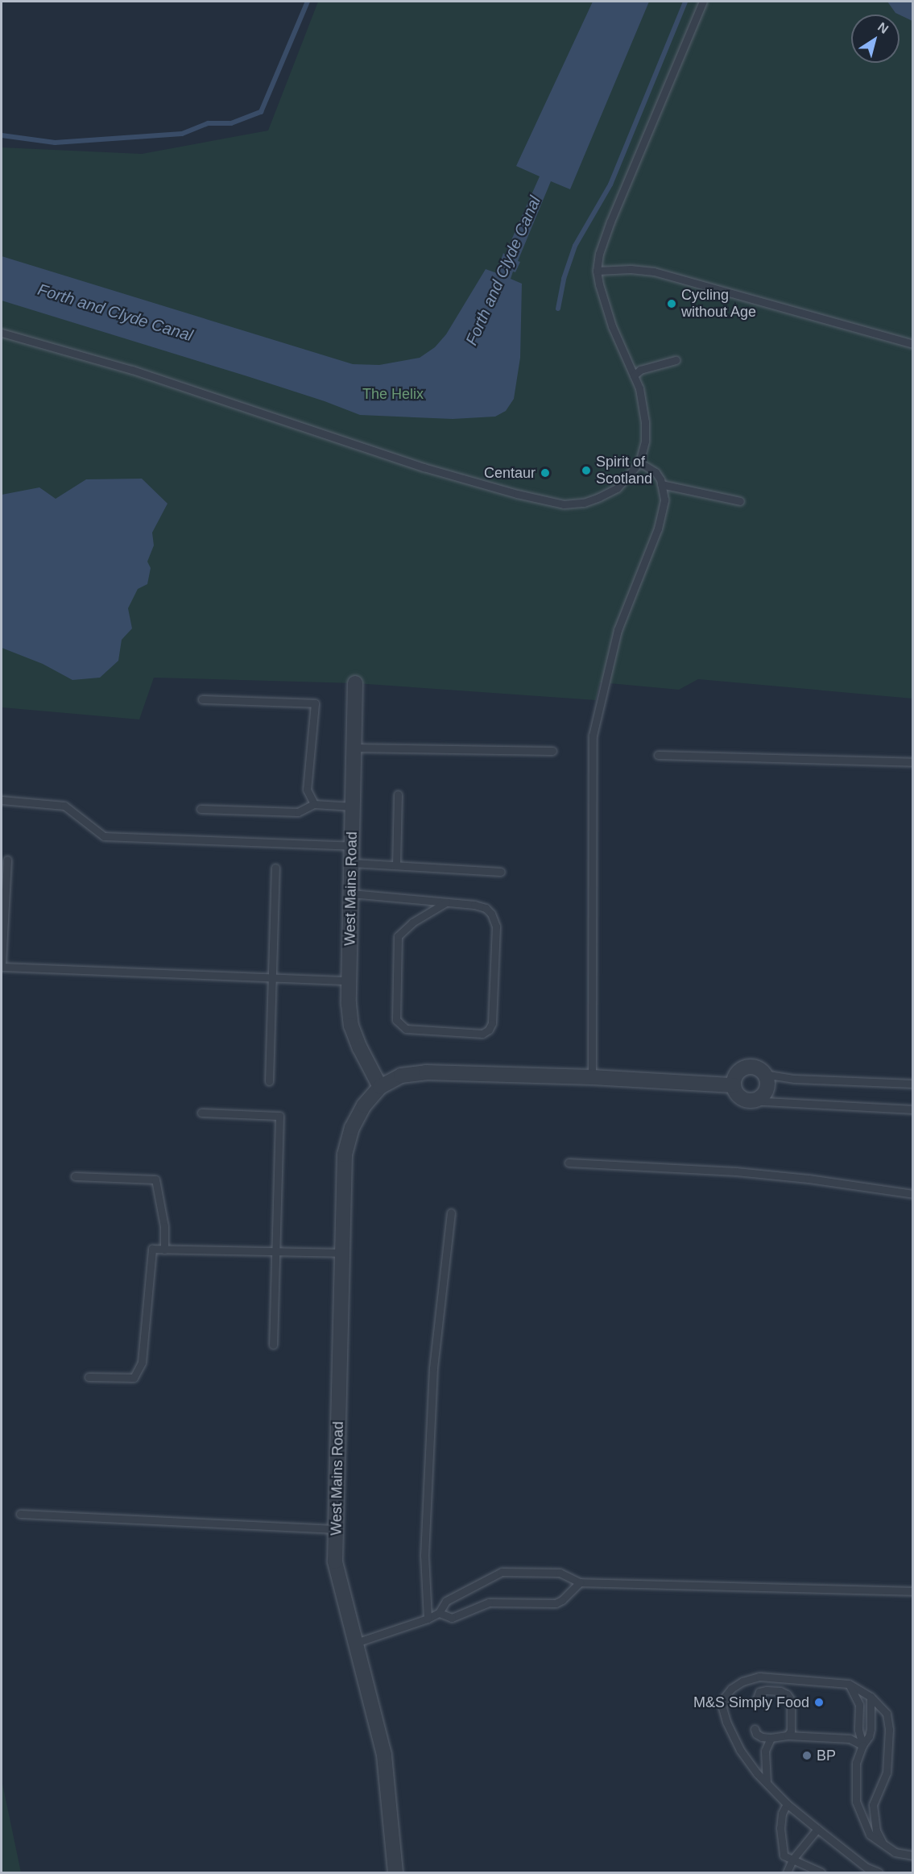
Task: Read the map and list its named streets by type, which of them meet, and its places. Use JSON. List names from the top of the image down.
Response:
{
  "streets": {
    "street": ["West Mains Road"]
  },
  "water": ["Forth and Clyde Canal"],
  "parks": ["The Helix"],
  "places": [
    "Cycling without Age",
    "Spirit of Scotland",
    "Centaur",
    "M&S Simply Food",
    "BP"
  ],
  "north": "top right"
}
